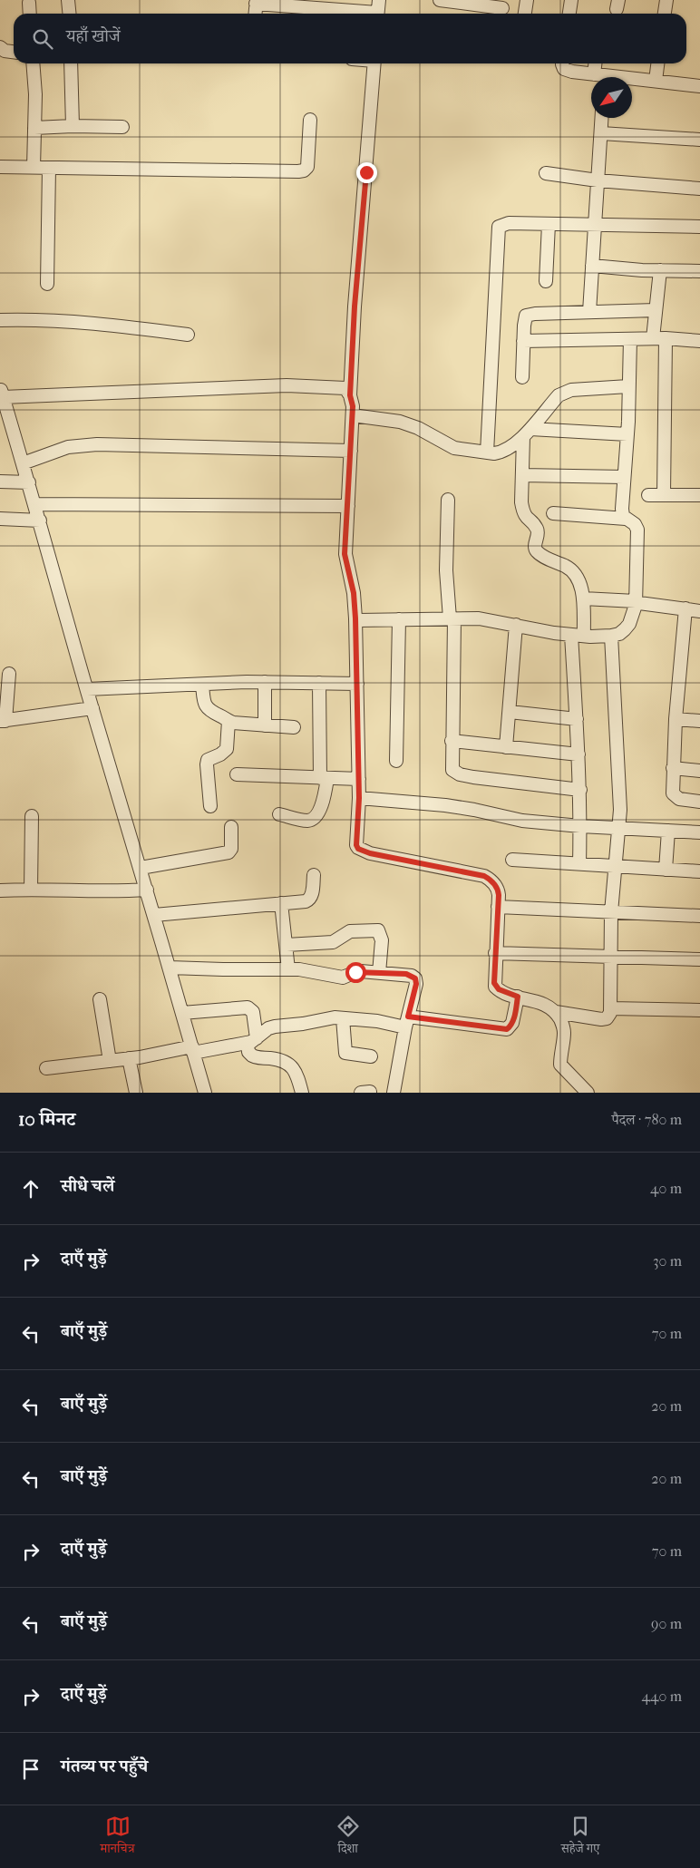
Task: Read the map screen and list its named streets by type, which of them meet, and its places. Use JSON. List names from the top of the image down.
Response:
{
  "north": "bottom left",
  "page": {
    "search": "यहाँ खोजें",
    "heading": ["10 मिनट", "पैदल · 780 m"],
    "list": [
      ["सीधे चलें", "40 m"],
      ["दाएँ मुड़ें", "30 m"],
      ["बाएँ मुड़ें", "70 m"],
      ["बाएँ मुड़ें", "20 m"],
      ["बाएँ मुड़ें", "20 m"],
      ["दाएँ मुड़ें", "70 m"],
      ["बाएँ मुड़ें", "90 m"],
      ["दाएँ मुड़ें", "440 m"],
      "गंतव्य पर पहुँचे"
    ],
    "nav": ["मानचित्र", "दिशा", "सहेजे गए"]
  }
}
